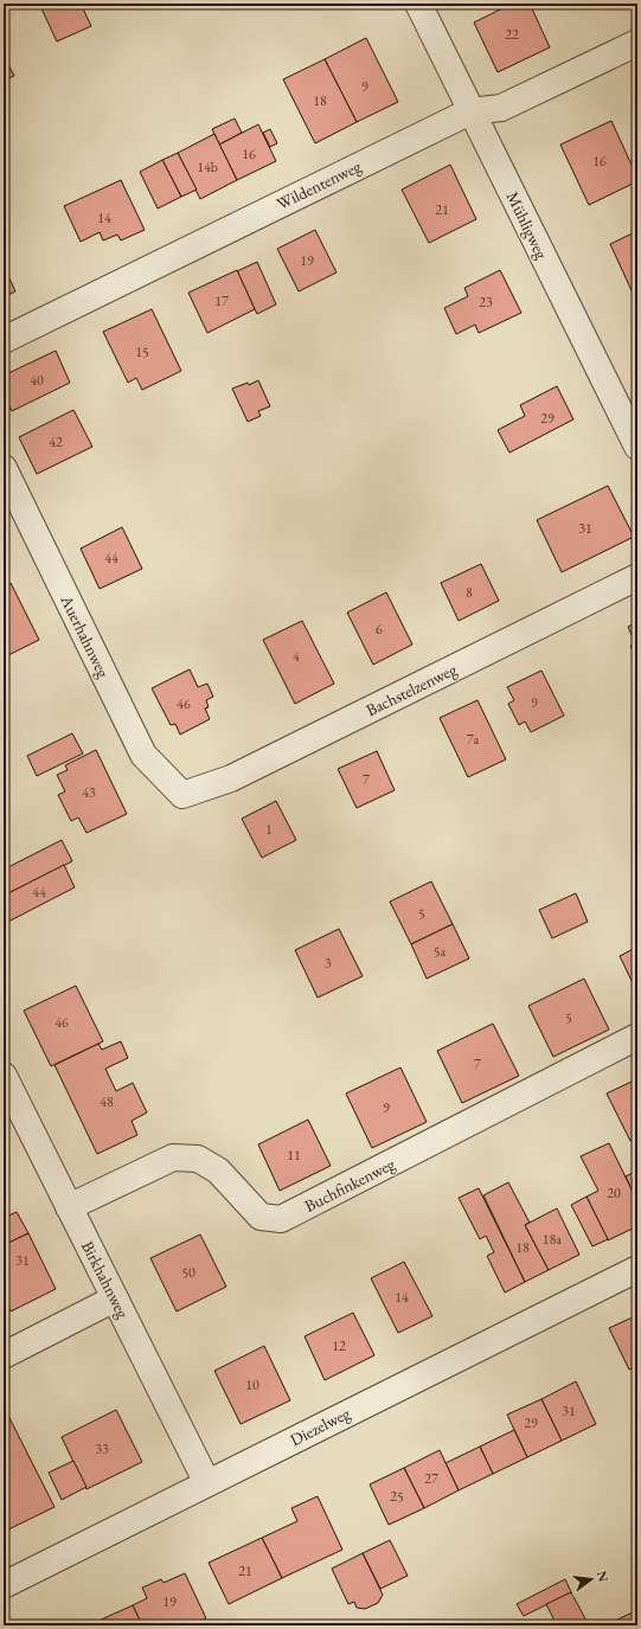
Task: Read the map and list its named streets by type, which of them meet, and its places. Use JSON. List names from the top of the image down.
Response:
{
  "streets": {
    "street": [
      "Wildentenweg",
      "Mühligweg",
      "Auerhahnweg",
      "Bachstelzenweg",
      "Buchfinkenweg",
      "Birkhahnweg",
      "Diezelweg"
    ]
  },
  "crossings": [
    ["Wildentenweg", "Mühligweg"],
    ["Auerhahnweg", "Bachstelzenweg"],
    ["Buchfinkenweg", "Birkhahnweg"],
    ["Birkhahnweg", "Diezelweg"]
  ],
  "house_numbers": [
    "22",
    "9",
    "18",
    "16",
    "16",
    "14b",
    "21",
    "14",
    "19",
    "17",
    "23",
    "15",
    "40",
    "29",
    "42",
    "31",
    "44",
    "8",
    "6",
    "4",
    "9",
    "46",
    "7a",
    "7",
    "43",
    "1",
    "44",
    "5",
    "5a",
    "3",
    "5",
    "46",
    "7",
    "48",
    "9",
    "11",
    "20",
    "18a",
    "18",
    "31",
    "50",
    "14",
    "12",
    "10",
    "31",
    "29",
    "33",
    "27",
    "25",
    "21",
    "19"
  ],
  "north": "right"
}
